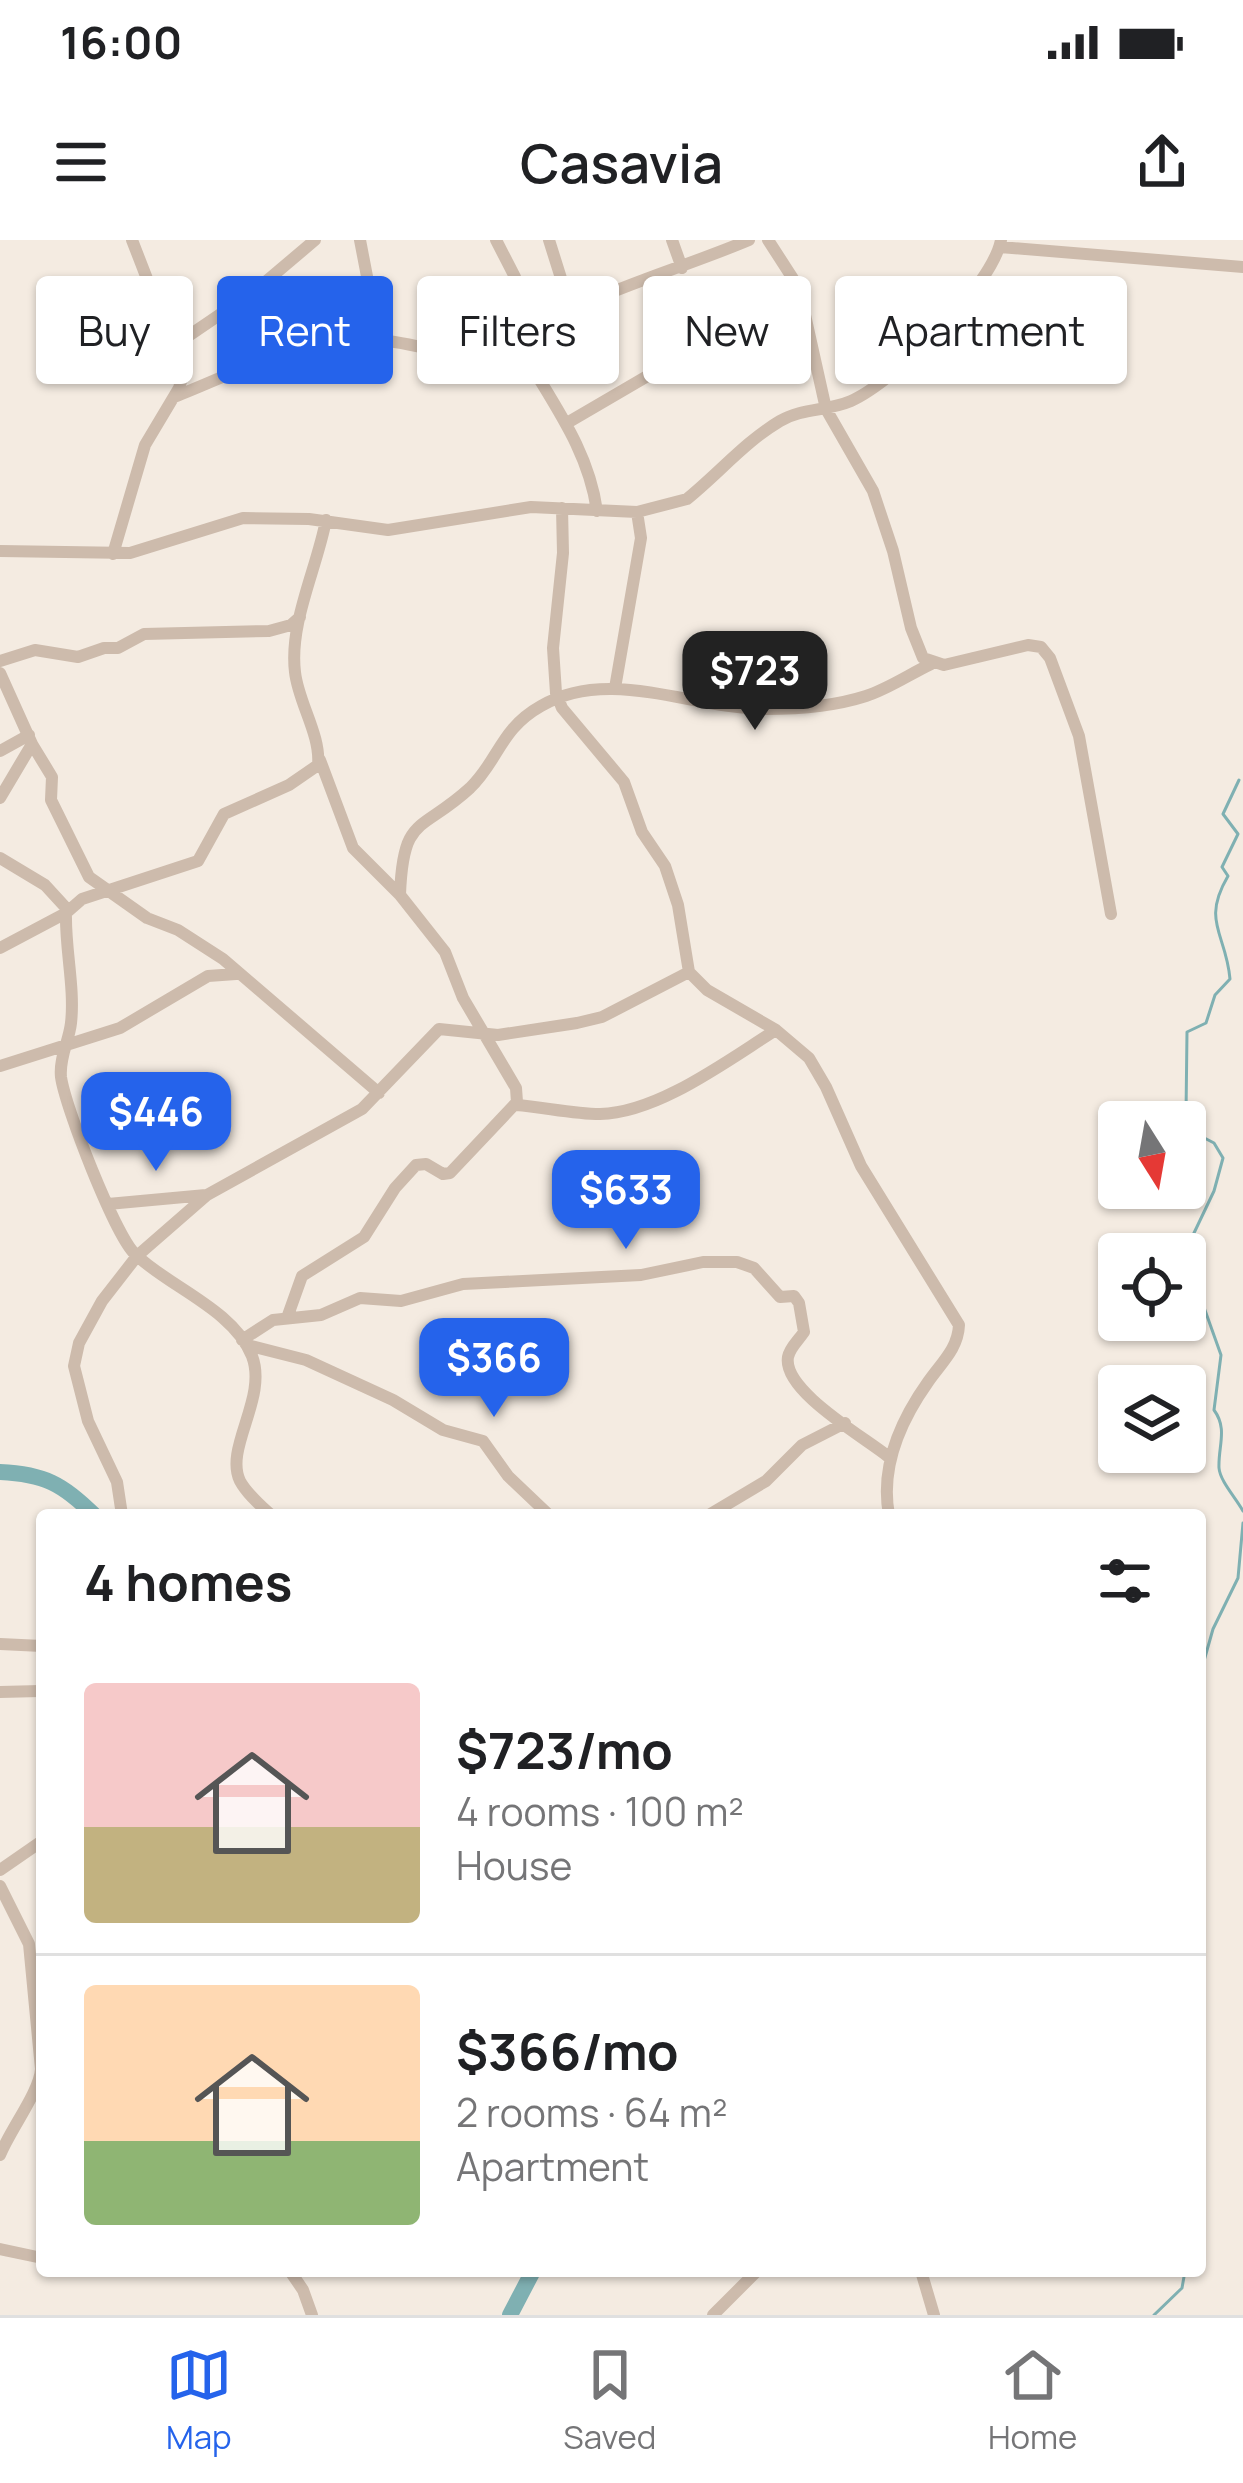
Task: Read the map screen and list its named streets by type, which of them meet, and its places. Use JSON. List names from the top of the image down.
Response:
{
  "north": "bottom",
  "page": {
    "status": "16:00",
    "header": "Casavia",
    "chip": [
      "Buy",
      "Rent",
      "Filters",
      "New",
      "Apartment"
    ],
    "price": [
      "$723",
      "$446",
      "$633",
      "$366"
    ],
    "heading": "4 homes",
    "list": [
      {
        "name": "$723/mo",
        "note": "4 rooms · 100 m² · House"
      },
      {
        "name": "$366/mo",
        "note": "2 rooms · 64 m² · Apartment"
      }
    ],
    "tabs": ["Map", "Saved", "Home"]
  }
}
